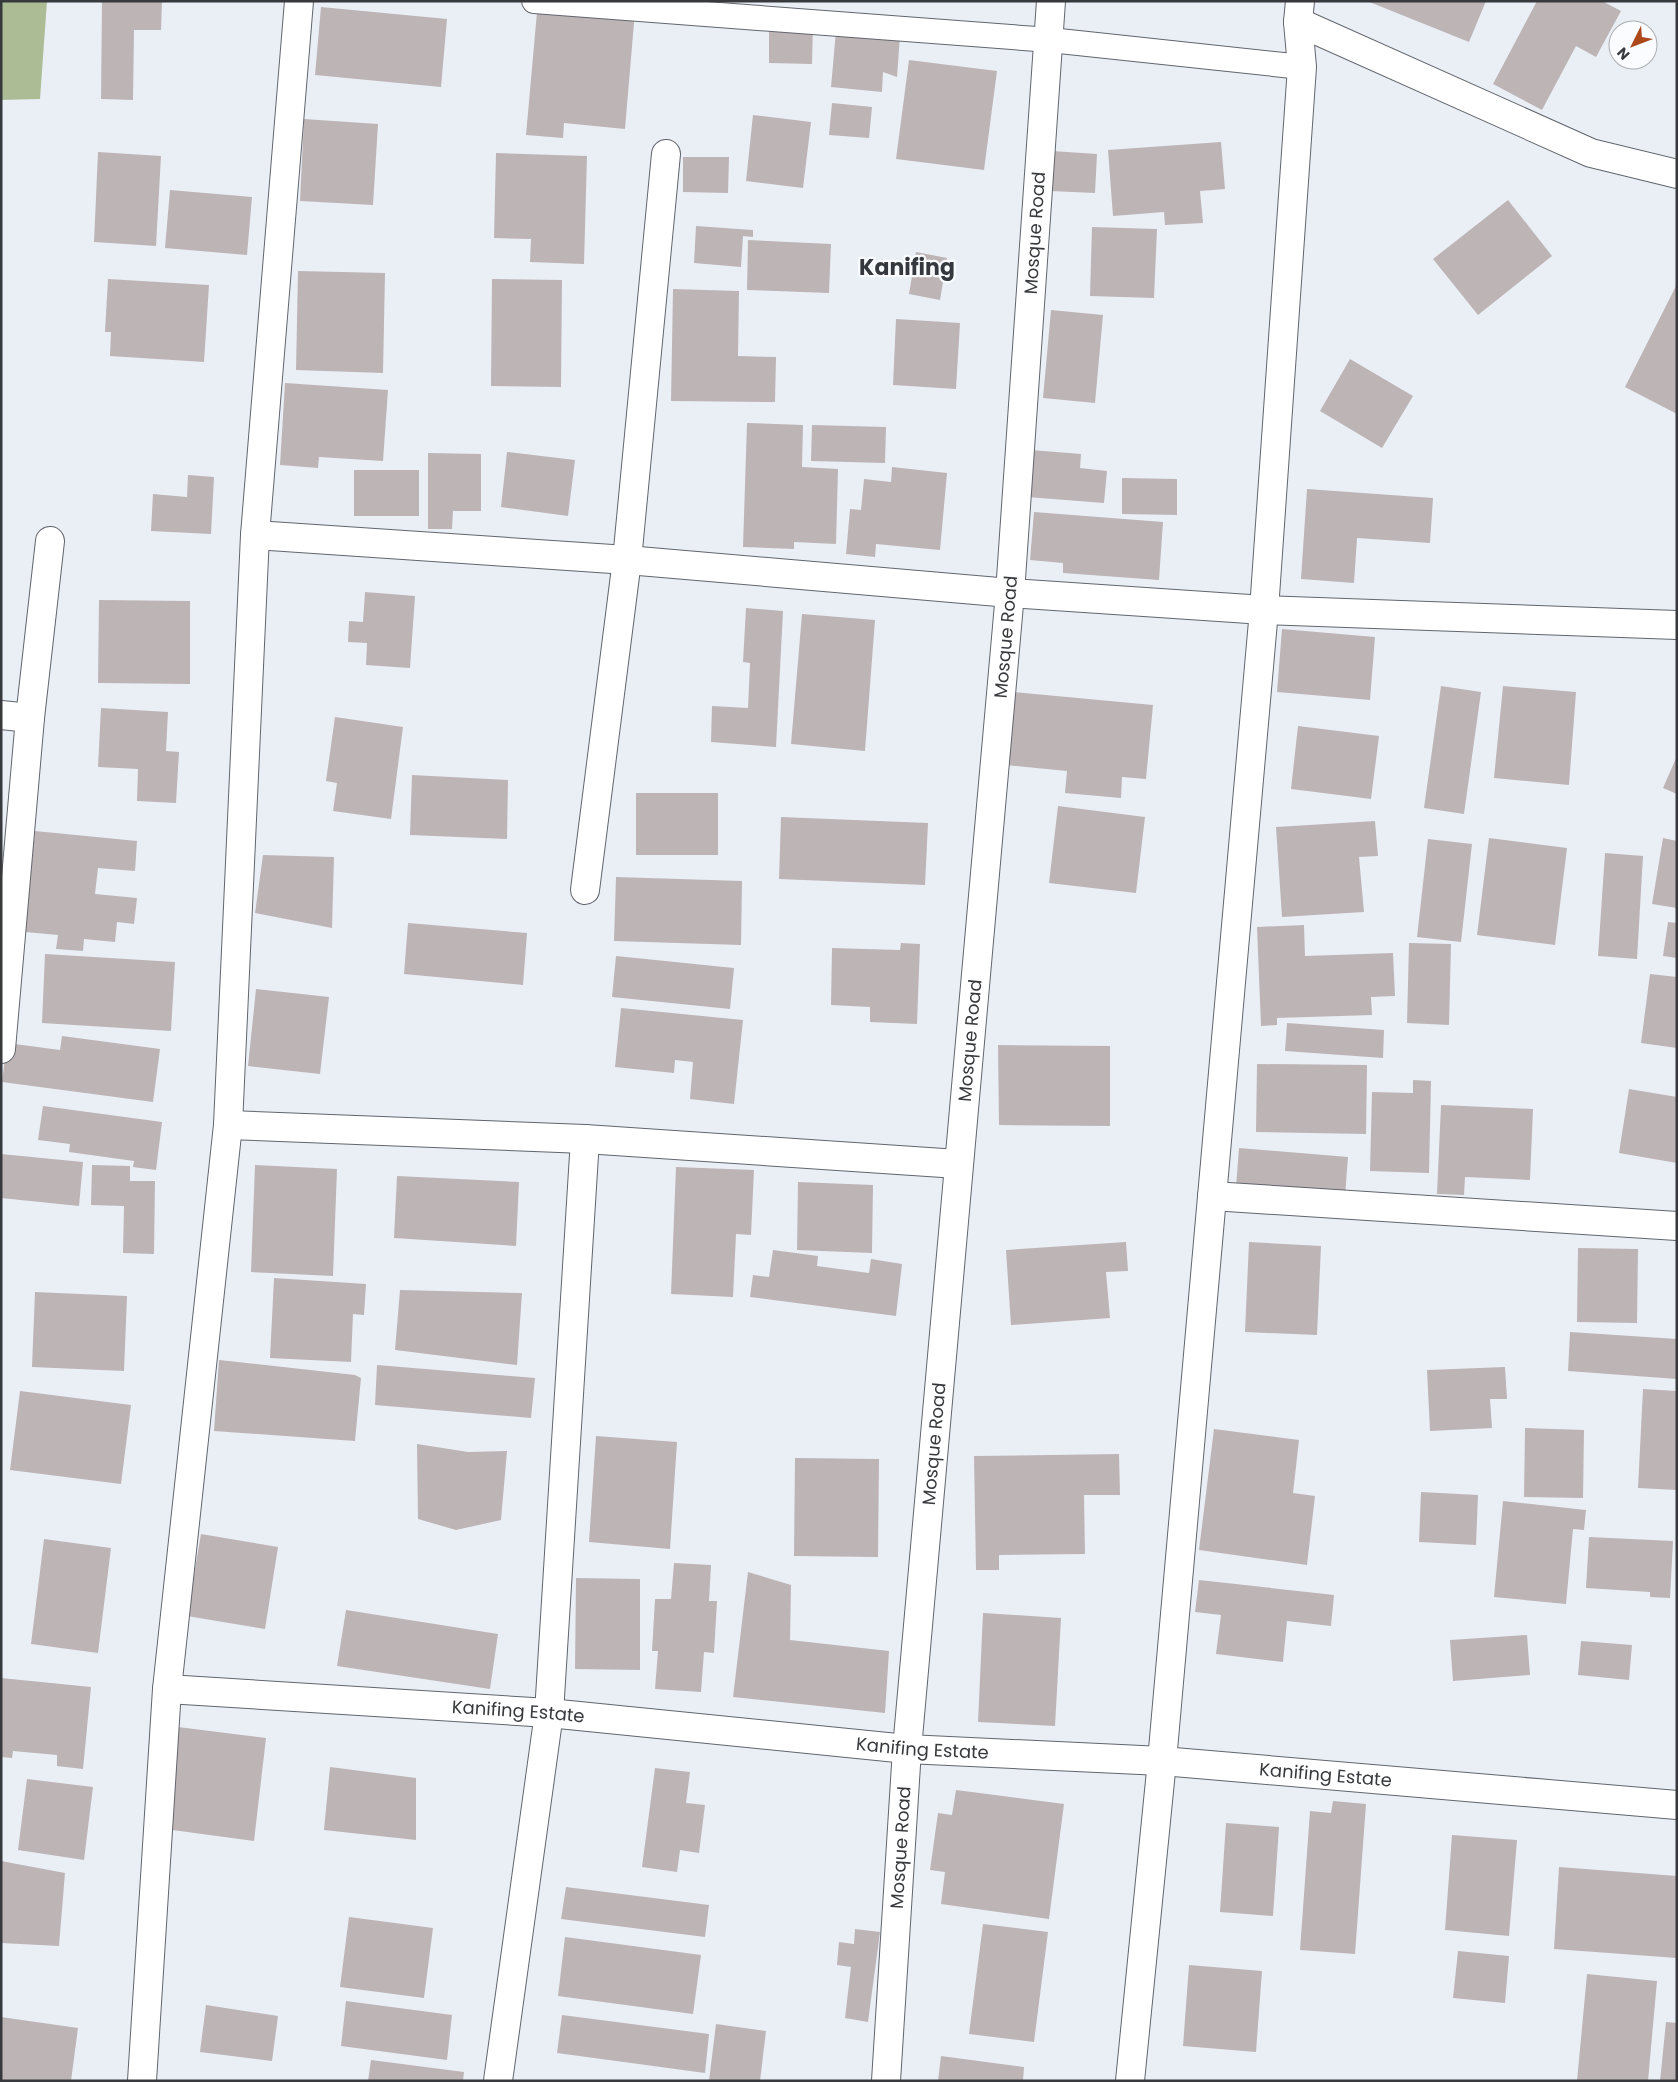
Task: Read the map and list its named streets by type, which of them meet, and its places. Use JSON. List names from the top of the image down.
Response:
{
  "streets": {
    "street": ["Mosque Road", "Kanifing Estate"]
  },
  "crossings": [
    ["Mosque Road", "Kanifing Estate"]
  ],
  "districts": ["Kanifing"],
  "north": "bottom left"
}
